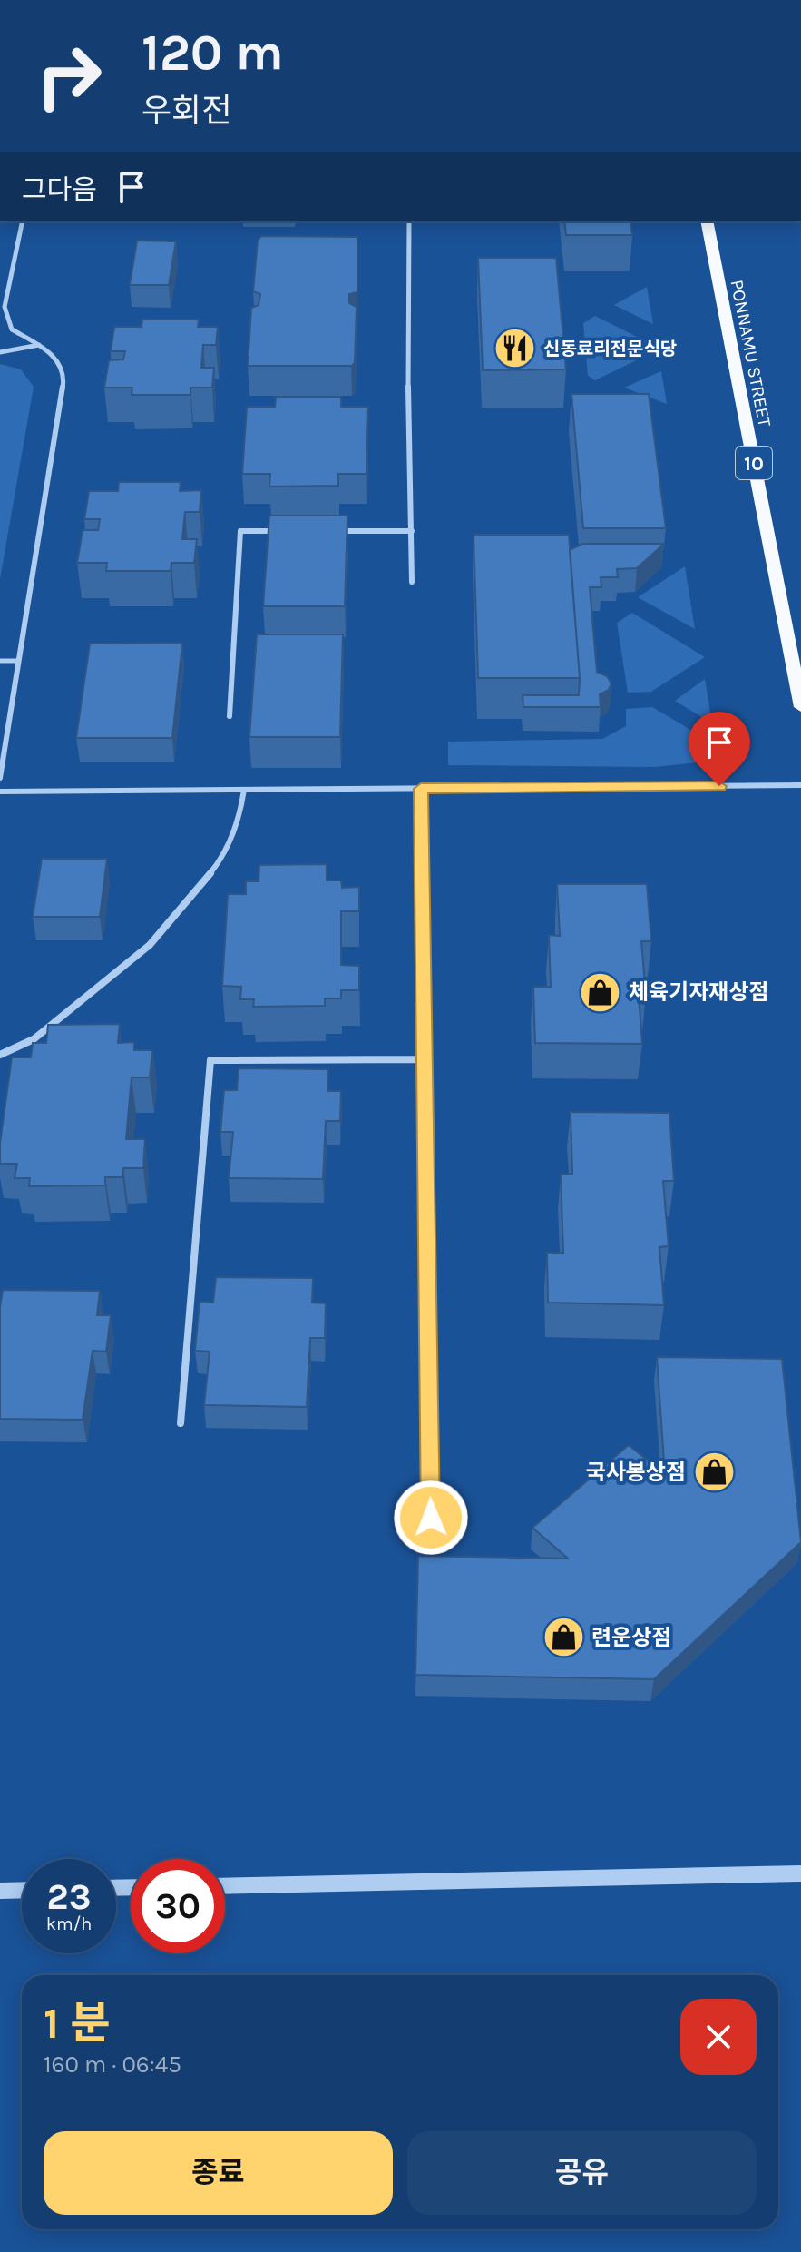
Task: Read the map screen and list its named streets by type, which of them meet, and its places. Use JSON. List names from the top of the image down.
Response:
{
  "streets": {
    "main road": ["PONNAMU STREET", "10"]
  },
  "places": {
    "restaurant": ["신동료리전문식당"],
    "shop": ["체육기자재상점", "국사봉상점", "련운상점"]
  },
  "page": {
    "turn": ["120 m", "우회전"],
    "then": "그다음",
    "speed": "23 km/h",
    "limit": "30",
    "heading": ["1 분", "160 m · 06:45"],
    "buttons": ["종료", "공유"]
  }
}
